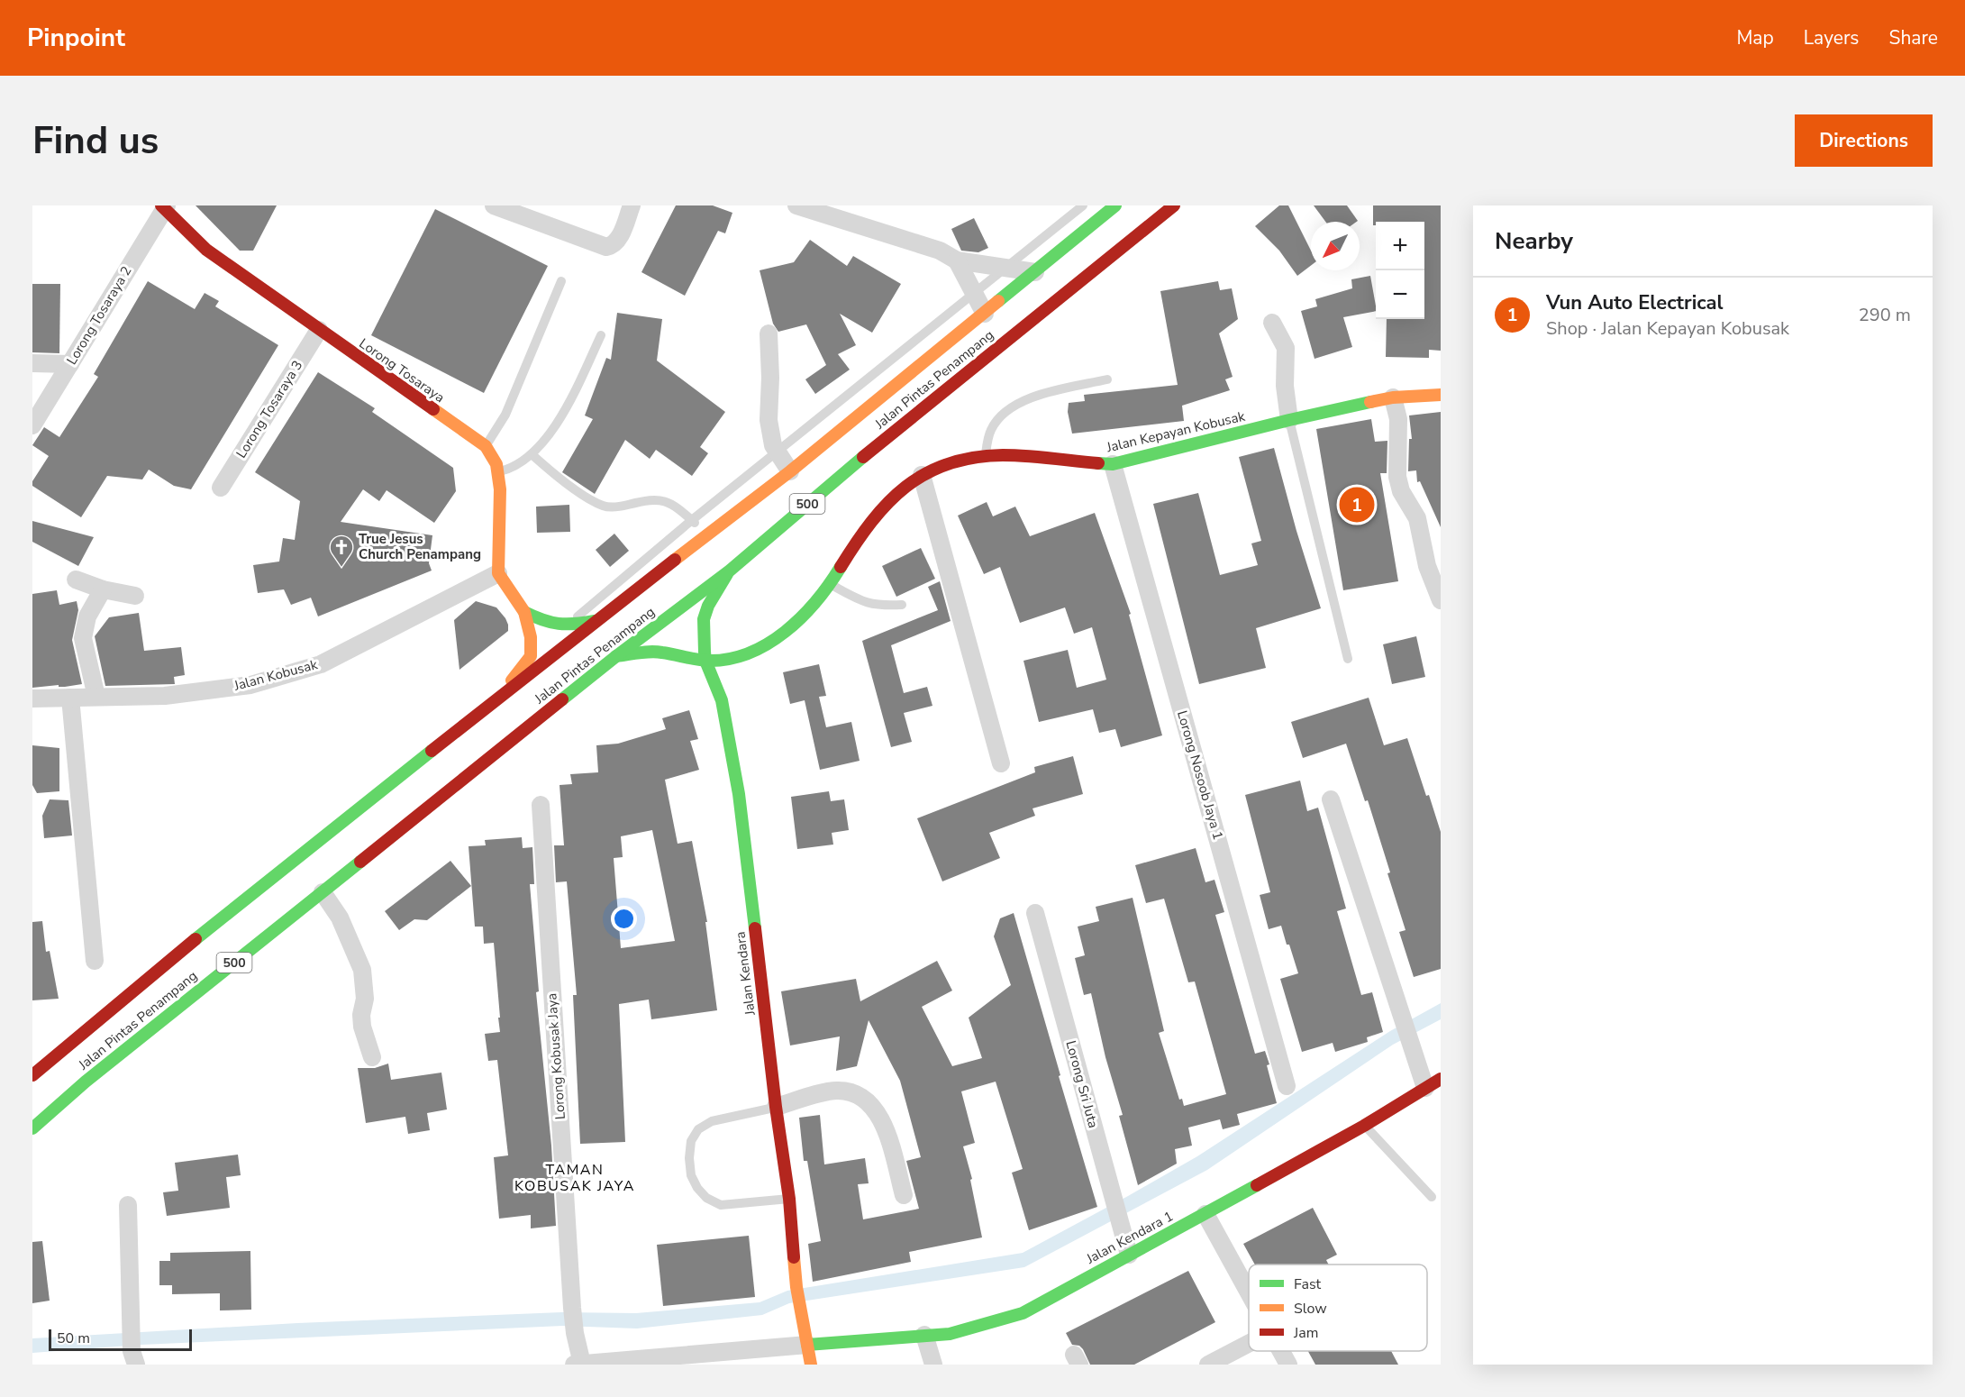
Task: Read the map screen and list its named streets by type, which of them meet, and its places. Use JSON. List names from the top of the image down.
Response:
{
  "streets": {
    "street": [
      "Lorong Tosaraya 2",
      "Lorong Tosaraya",
      "Jalan Pintas Penampang",
      "Lorong Tosaraya 3",
      "Jalan Kepayan Kobusak",
      "500",
      "Jalan Kobusak",
      "Lorong Nosoob Jaya 1",
      "Jalan Kendara",
      "Lorong Kobusak Jaya",
      "Lorong Sri Juta",
      "Jalan Kendara 1"
    ]
  },
  "crossings": [
    ["Lorong Tosaraya 2", "Lorong Tosaraya"],
    ["Lorong Tosaraya", "Lorong Tosaraya 3"],
    ["Lorong Tosaraya", "Jalan Kobusak"],
    ["Jalan Pintas Penampang", "Jalan Kepayan Kobusak"],
    ["Jalan Kepayan Kobusak", "Lorong Nosoob Jaya 1"],
    ["Jalan Kepayan Kobusak", "Jalan Kendara"],
    ["Jalan Kendara", "Jalan Kendara 1"],
    ["Lorong Sri Juta", "Jalan Kendara 1"]
  ],
  "districts": ["TAMAN KOBUSAK JAYA"],
  "places": {
    "church": ["True Jesus Church Penampang"]
  },
  "legend": ["Fast", "Slow", "Jam"],
  "scale_bar": "50 m",
  "north": "bottom left",
  "page": {
    "header": "Pinpoint",
    "nav": ["Map", "Layers", "Share"],
    "buttons": "Directions",
    "title": "Find us",
    "heading": "Nearby",
    "map_buttons": ["+", "−"],
    "list": [
      {
        "mark": "1",
        "name": "Vun Auto Electrical",
        "note": "Shop · Jalan Kepayan Kobusak",
        "value": "290 m"
      }
    ],
    "pins": "1",
    "scale": "50 m"
  }
}
